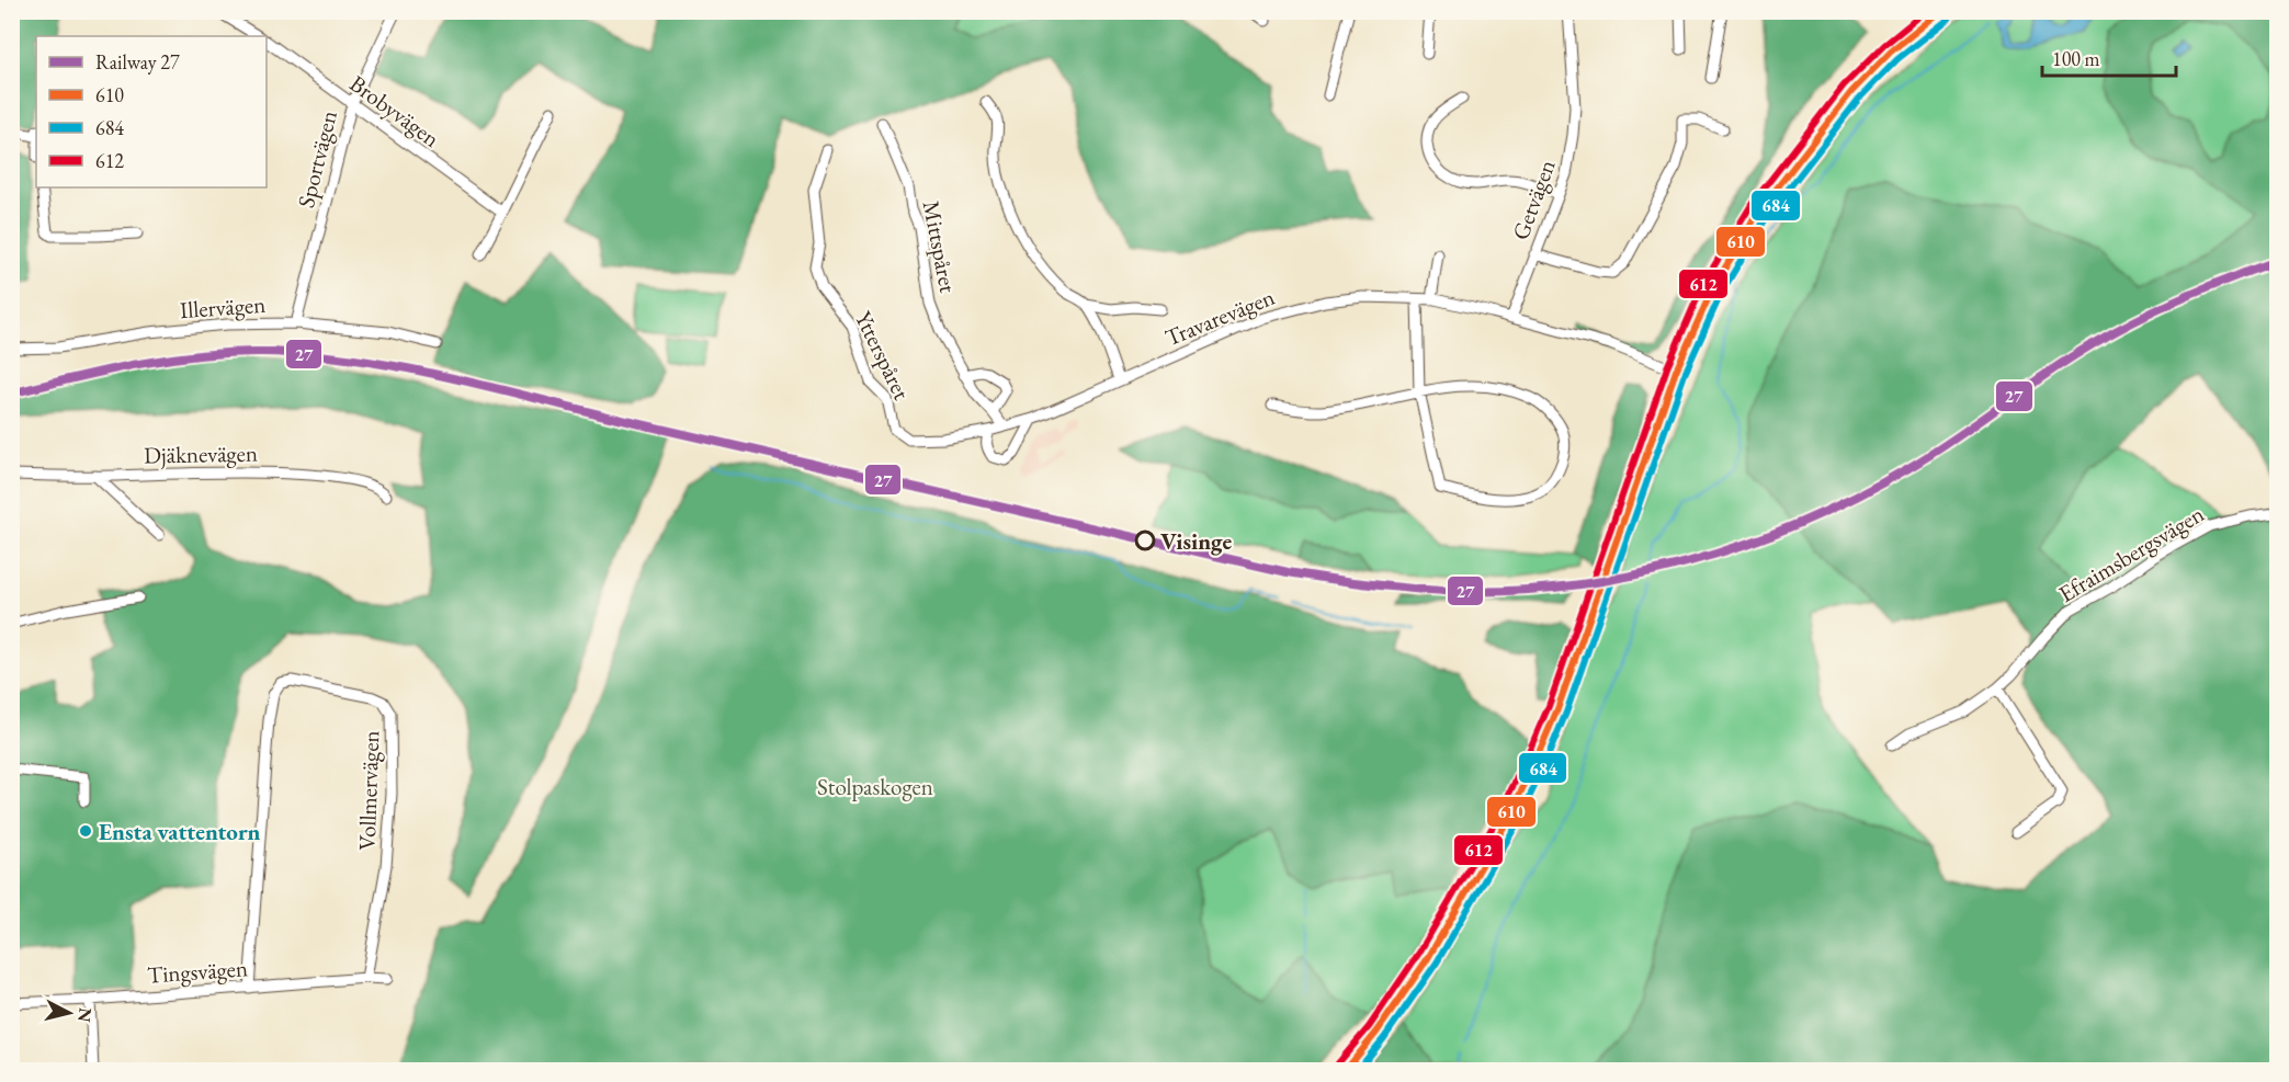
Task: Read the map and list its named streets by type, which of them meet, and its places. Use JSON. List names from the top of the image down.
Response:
{
  "streets": {
    "street": [
      "Brobyvägen",
      "Sportvägen",
      "Getvägen",
      "Mittspåret",
      "Illervägen",
      "Travarevägen",
      "Ytterspåret",
      "Djäknevägen",
      "Efraimsbergsvägen",
      "Vollmervägen",
      "Tingsvägen"
    ]
  },
  "crossings": [
    ["Brobyvägen", "Sportvägen"],
    ["Sportvägen", "Illervägen"],
    ["Getvägen", "Travarevägen"],
    ["Mittspåret", "Travarevägen"],
    ["Travarevägen", "Ytterspåret"],
    ["Vollmervägen", "Tingsvägen"]
  ],
  "parks": ["Stolpaskogen"],
  "places": ["Visinge", "Ensta vattentorn"],
  "lines": [
    "transit line 610",
    "transit line 612",
    "transit line 684",
    "rail line 27"
  ],
  "legend": [
    "Railway 27",
    "610",
    "684",
    "612"
  ],
  "scale_bar": "100 m",
  "north": "right"
}
